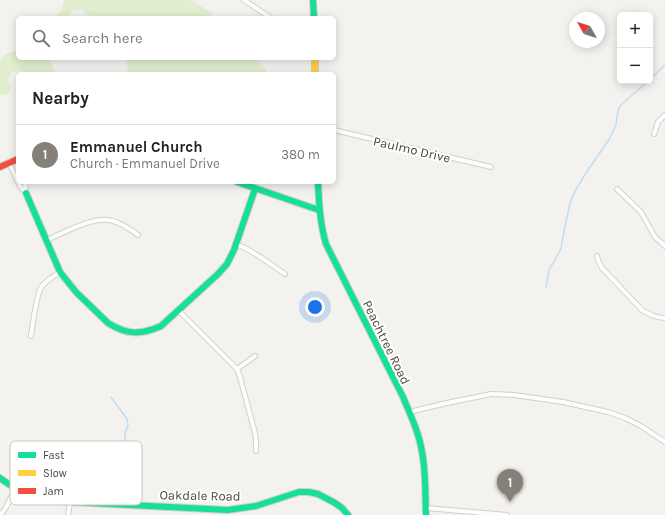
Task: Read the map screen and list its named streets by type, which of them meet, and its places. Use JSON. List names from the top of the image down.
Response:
{
  "streets": {
    "street": ["Paulmo Drive", "Peachtree Road", "Oakdale Road"]
  },
  "legend": ["Fast", "Slow", "Jam"],
  "north": "top left",
  "page": {
    "map_buttons": ["+", "−"],
    "search": "Search here",
    "heading": "Nearby",
    "list": [
      {
        "mark": "1",
        "name": "Emmanuel Church",
        "note": "Church · Emmanuel Drive",
        "value": "380 m"
      }
    ],
    "pins": "1"
  }
}
